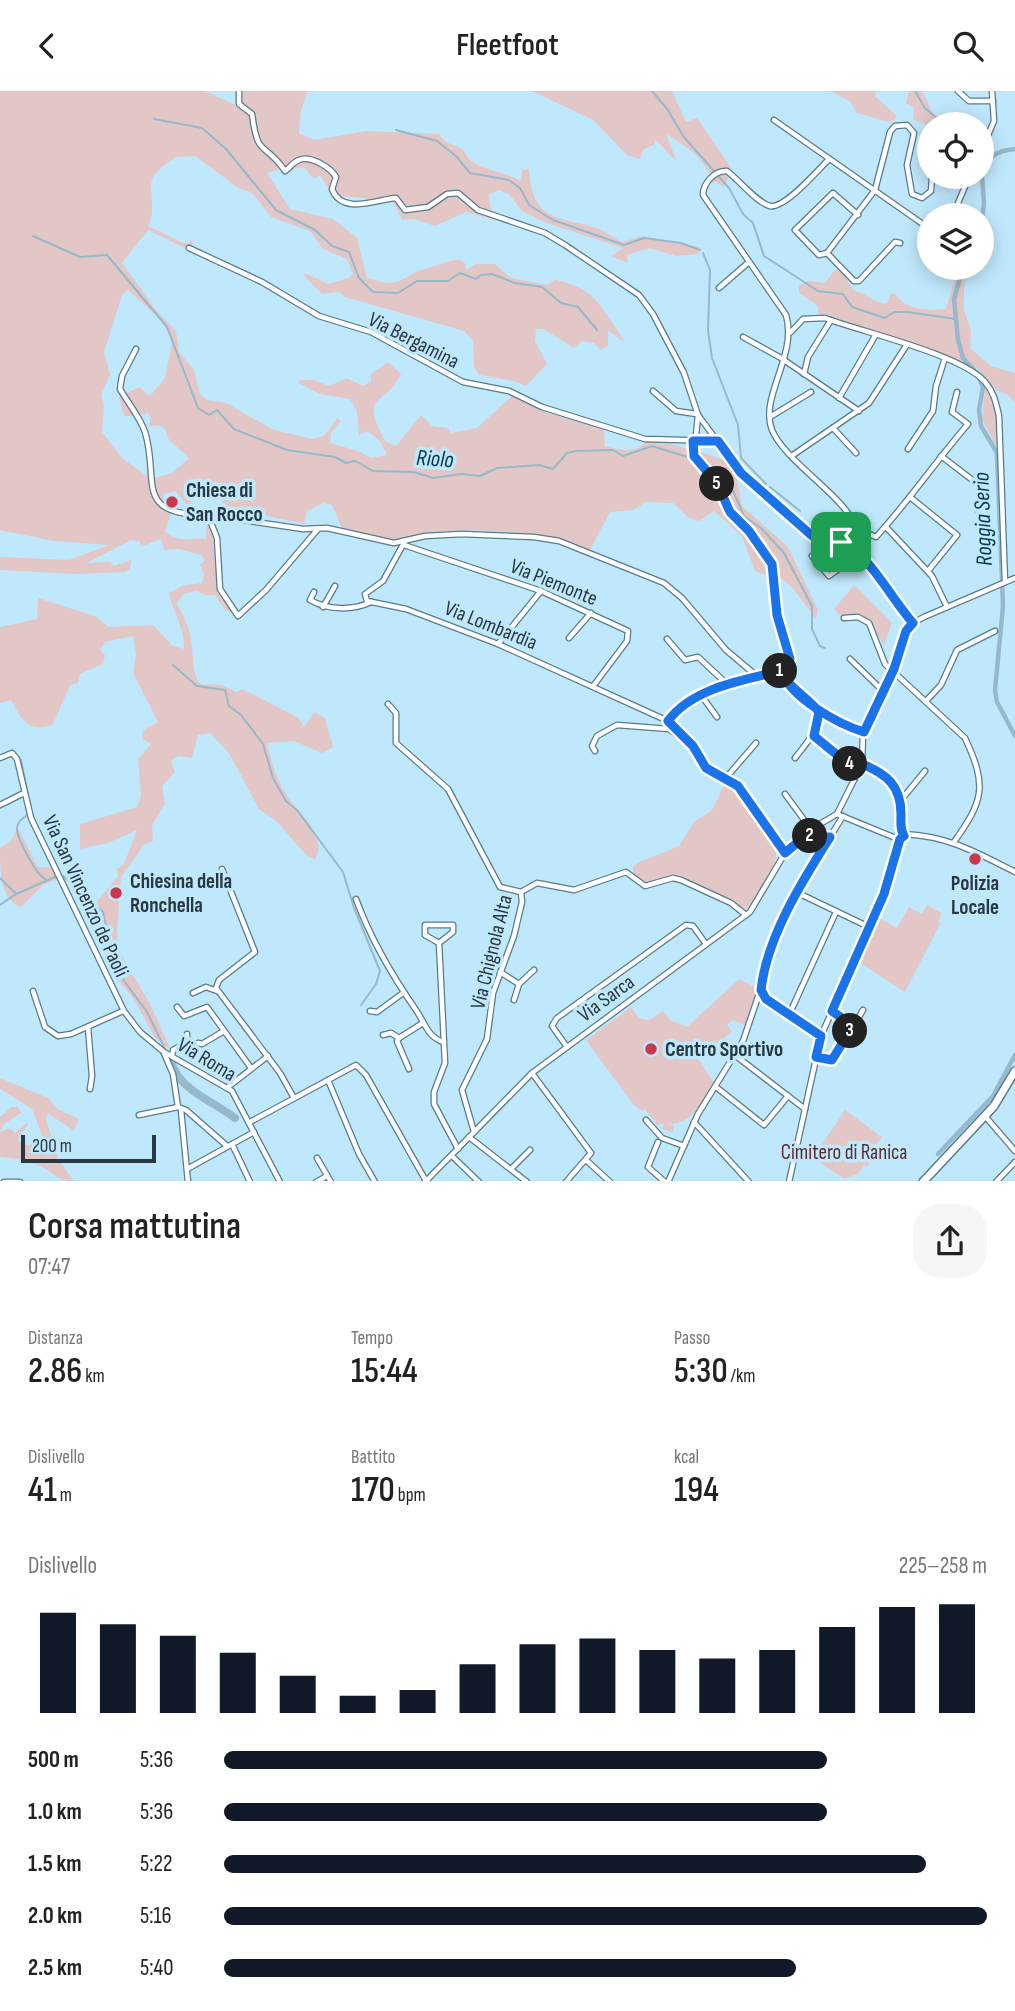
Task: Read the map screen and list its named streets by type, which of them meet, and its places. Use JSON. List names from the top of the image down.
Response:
{
  "streets": {
    "street": [
      "Via Bergamina",
      "Via Piemonte",
      "Via Lombardia",
      "Via San Vincenzo de Paoli",
      "Via Chignola Alta",
      "Via Sarca",
      "Via Roma"
    ]
  },
  "crossings": [
    ["Via Piemonte", "Via Lombardia"],
    ["Via San Vincenzo de Paoli", "Via Roma"],
    ["Via Chignola Alta", "Via Sarca"]
  ],
  "water": ["Riolo", "Roggia Serio"],
  "parks": ["Cimitero di Ranica"],
  "places": [
    "Chiesa di San Rocco",
    "Polizia Locale",
    "Chiesina della Ronchella",
    "Centro Sportivo"
  ],
  "scale_bar": "200 m",
  "page": {
    "header": "Fleetfoot",
    "pins": [
      "5",
      "1",
      "4",
      "2",
      "3"
    ],
    "scale": "200 m",
    "heading": ["Corsa mattutina", "07:47"],
    "stats": [
      ["Distanza", "2.86 km"],
      ["Tempo", "15:44"],
      ["Passo", "5:30 /km"],
      ["Dislivello", "41 m"],
      ["Battito", "170 bpm"],
      ["kcal", "194"]
    ],
    "chart": ["Dislivello", "225–258 m"],
    "list": [
      {
        "name": "500 m",
        "note": "5:36"
      },
      {
        "name": "1.0 km",
        "note": "5:36"
      },
      {
        "name": "1.5 km",
        "note": "5:22"
      },
      {
        "name": "2.0 km",
        "note": "5:16"
      },
      {
        "name": "2.5 km",
        "note": "5:40"
      }
    ]
  }
}
